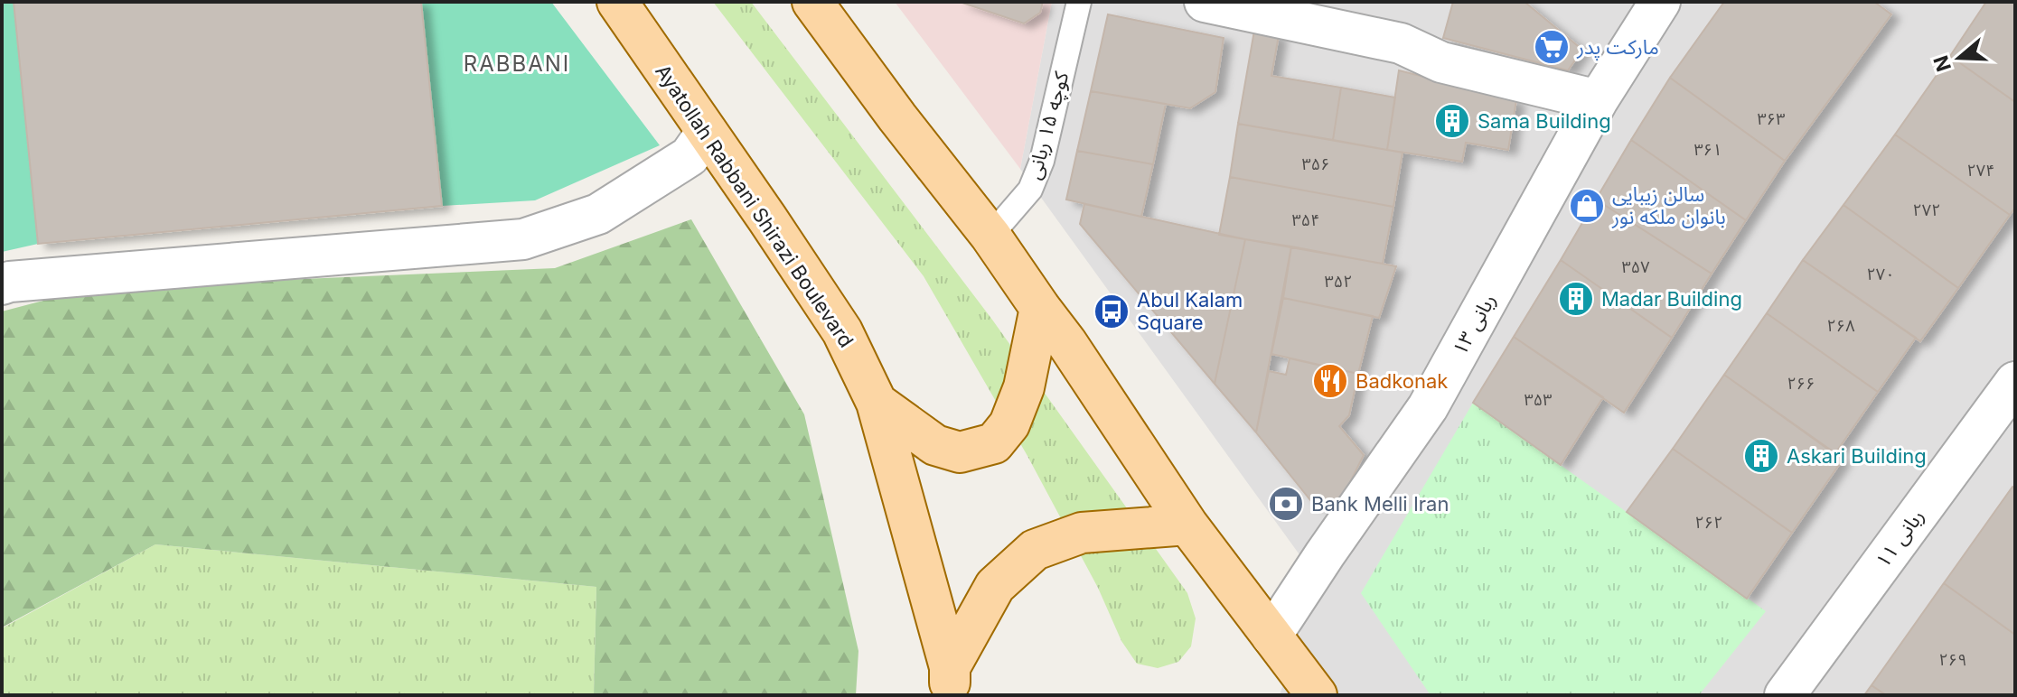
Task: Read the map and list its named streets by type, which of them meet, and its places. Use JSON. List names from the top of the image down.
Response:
{
  "streets": {
    "main road": ["Ayatollah Rabbani Shirazi Boulevard"],
    "street": ["ربانی ۱۳", "ربانی ۱۱"],
    "lane": ["کوچه ۱۵ ربانی"]
  },
  "districts": ["RABBANI"],
  "places": {
    "supermarket": ["مارکت پدر"],
    "building": ["Sama Building", "Madar Building", "Askari Building"],
    "shop": ["سالن زیبایی بانوان ملکه نور"],
    "bus stop": ["Abul Kalam Square"],
    "restaurant": ["Badkonak"],
    "bank": ["Bank Melli Iran"]
  },
  "house_numbers": [
    "۳۶۳",
    "۳۶۱",
    "۳۵۶",
    "۲۷۴",
    "۲۷۲",
    "۳۵۴",
    "۳۵۷",
    "۲۷۰",
    "۳۵۲",
    "۲۶۸",
    "۲۶۶",
    "۳۵۳",
    "۲۶۲",
    "۲۶۹"
  ],
  "north": "left"
}
